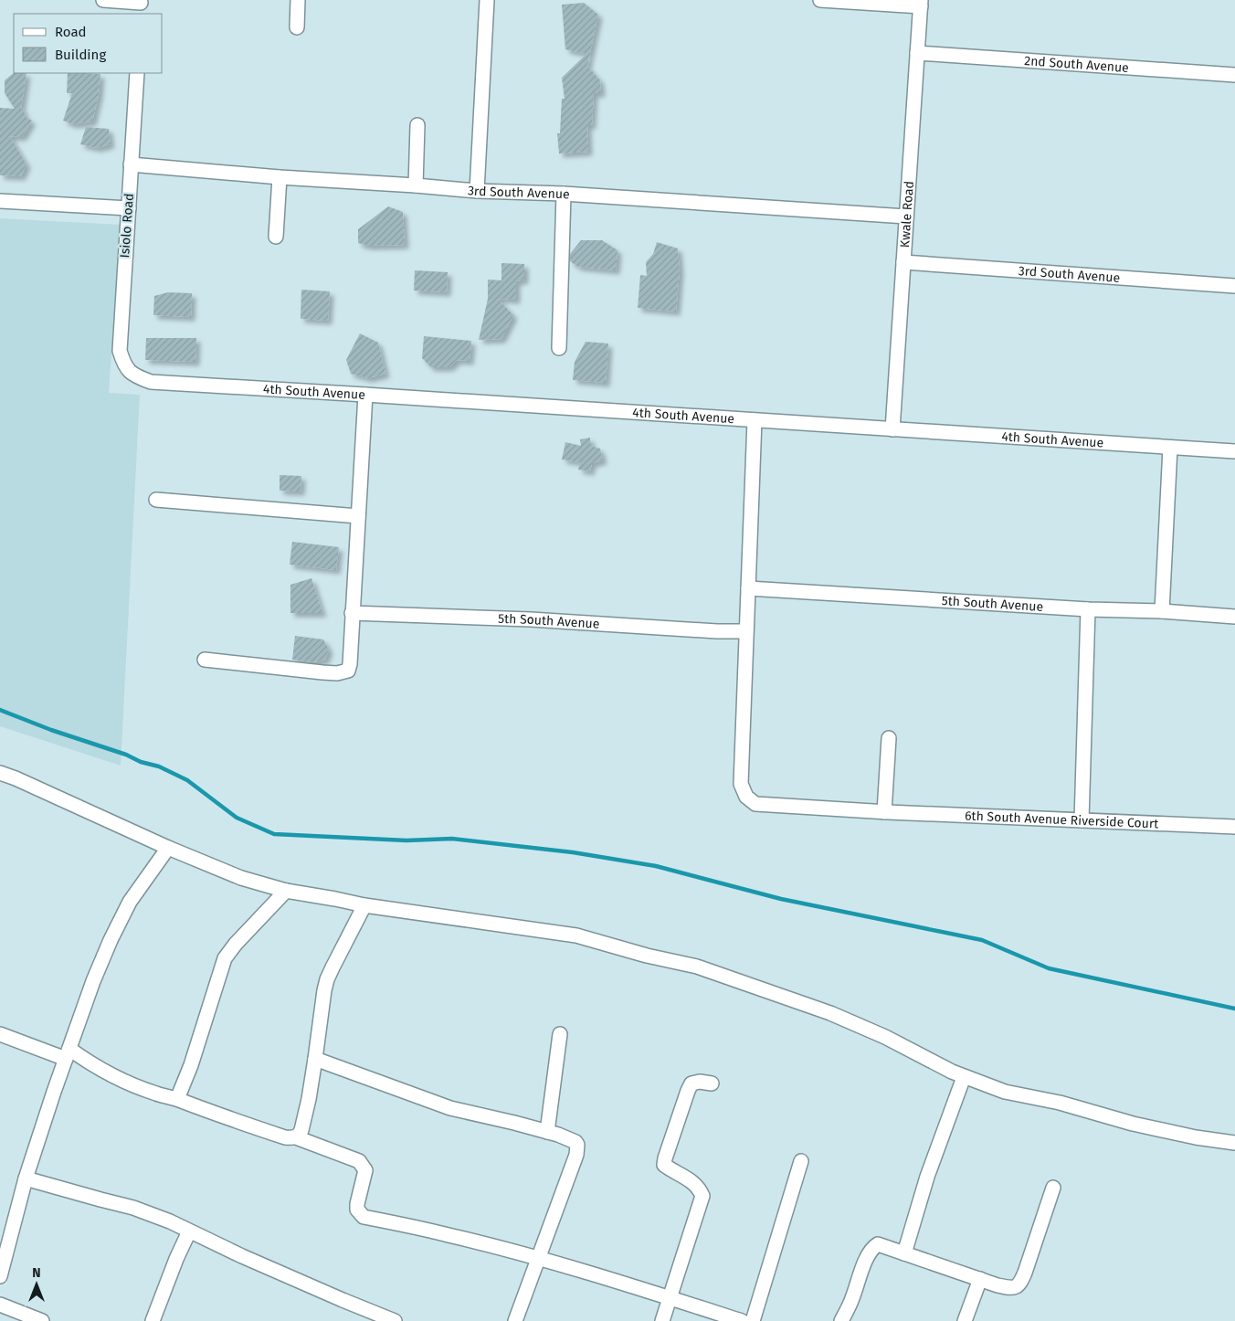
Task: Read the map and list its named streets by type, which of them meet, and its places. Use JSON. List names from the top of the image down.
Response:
{
  "streets": {
    "street": [
      "2nd South Avenue",
      "3rd South Avenue",
      "Kwale Road",
      "Isiolo Road",
      "4th South Avenue",
      "5th South Avenue",
      "6th South Avenue Riverside Court"
    ]
  },
  "crossings": [
    ["2nd South Avenue", "Kwale Road"],
    ["3rd South Avenue", "Kwale Road"],
    ["3rd South Avenue", "Isiolo Road"],
    ["Kwale Road", "4th South Avenue"],
    ["Isiolo Road", "4th South Avenue"],
    ["4th South Avenue", "6th South Avenue Riverside Court"],
    ["5th South Avenue", "6th South Avenue Riverside Court"]
  ],
  "legend": ["Road", "Building"],
  "north": "top"
}
